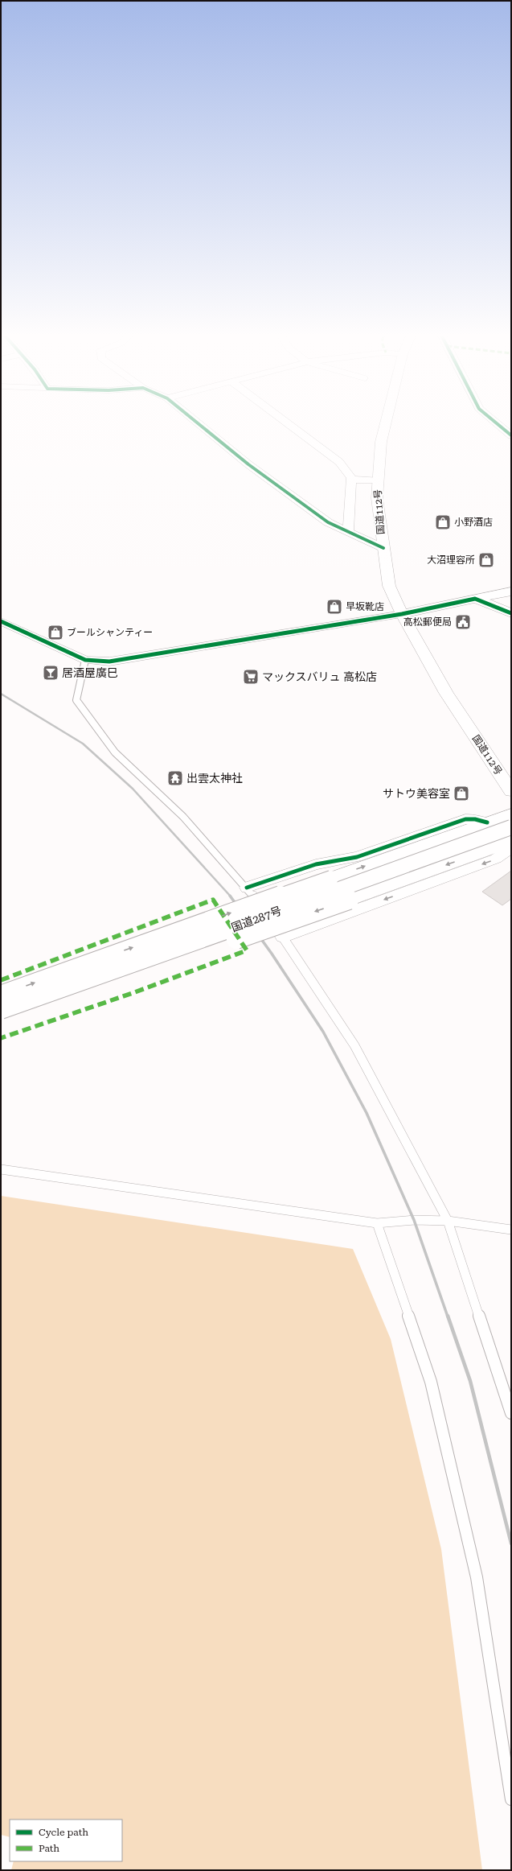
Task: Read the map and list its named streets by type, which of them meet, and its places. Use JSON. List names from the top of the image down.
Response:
{
  "streets": {
    "main road": ["国道112号", "国道287号"]
  },
  "places": {
    "shop": [
      "小野酒店",
      "大沼理容所",
      "早坂靴店",
      "ブールシャンティー",
      "サトウ美容室"
    ],
    "public building": ["高松郵便局"],
    "bar": ["居酒屋廣巳"],
    "supermarket": ["マックスバリュ 高松店"],
    "temple": ["出雲太神社"]
  },
  "legend": ["Cycle path", "Path"]
}
